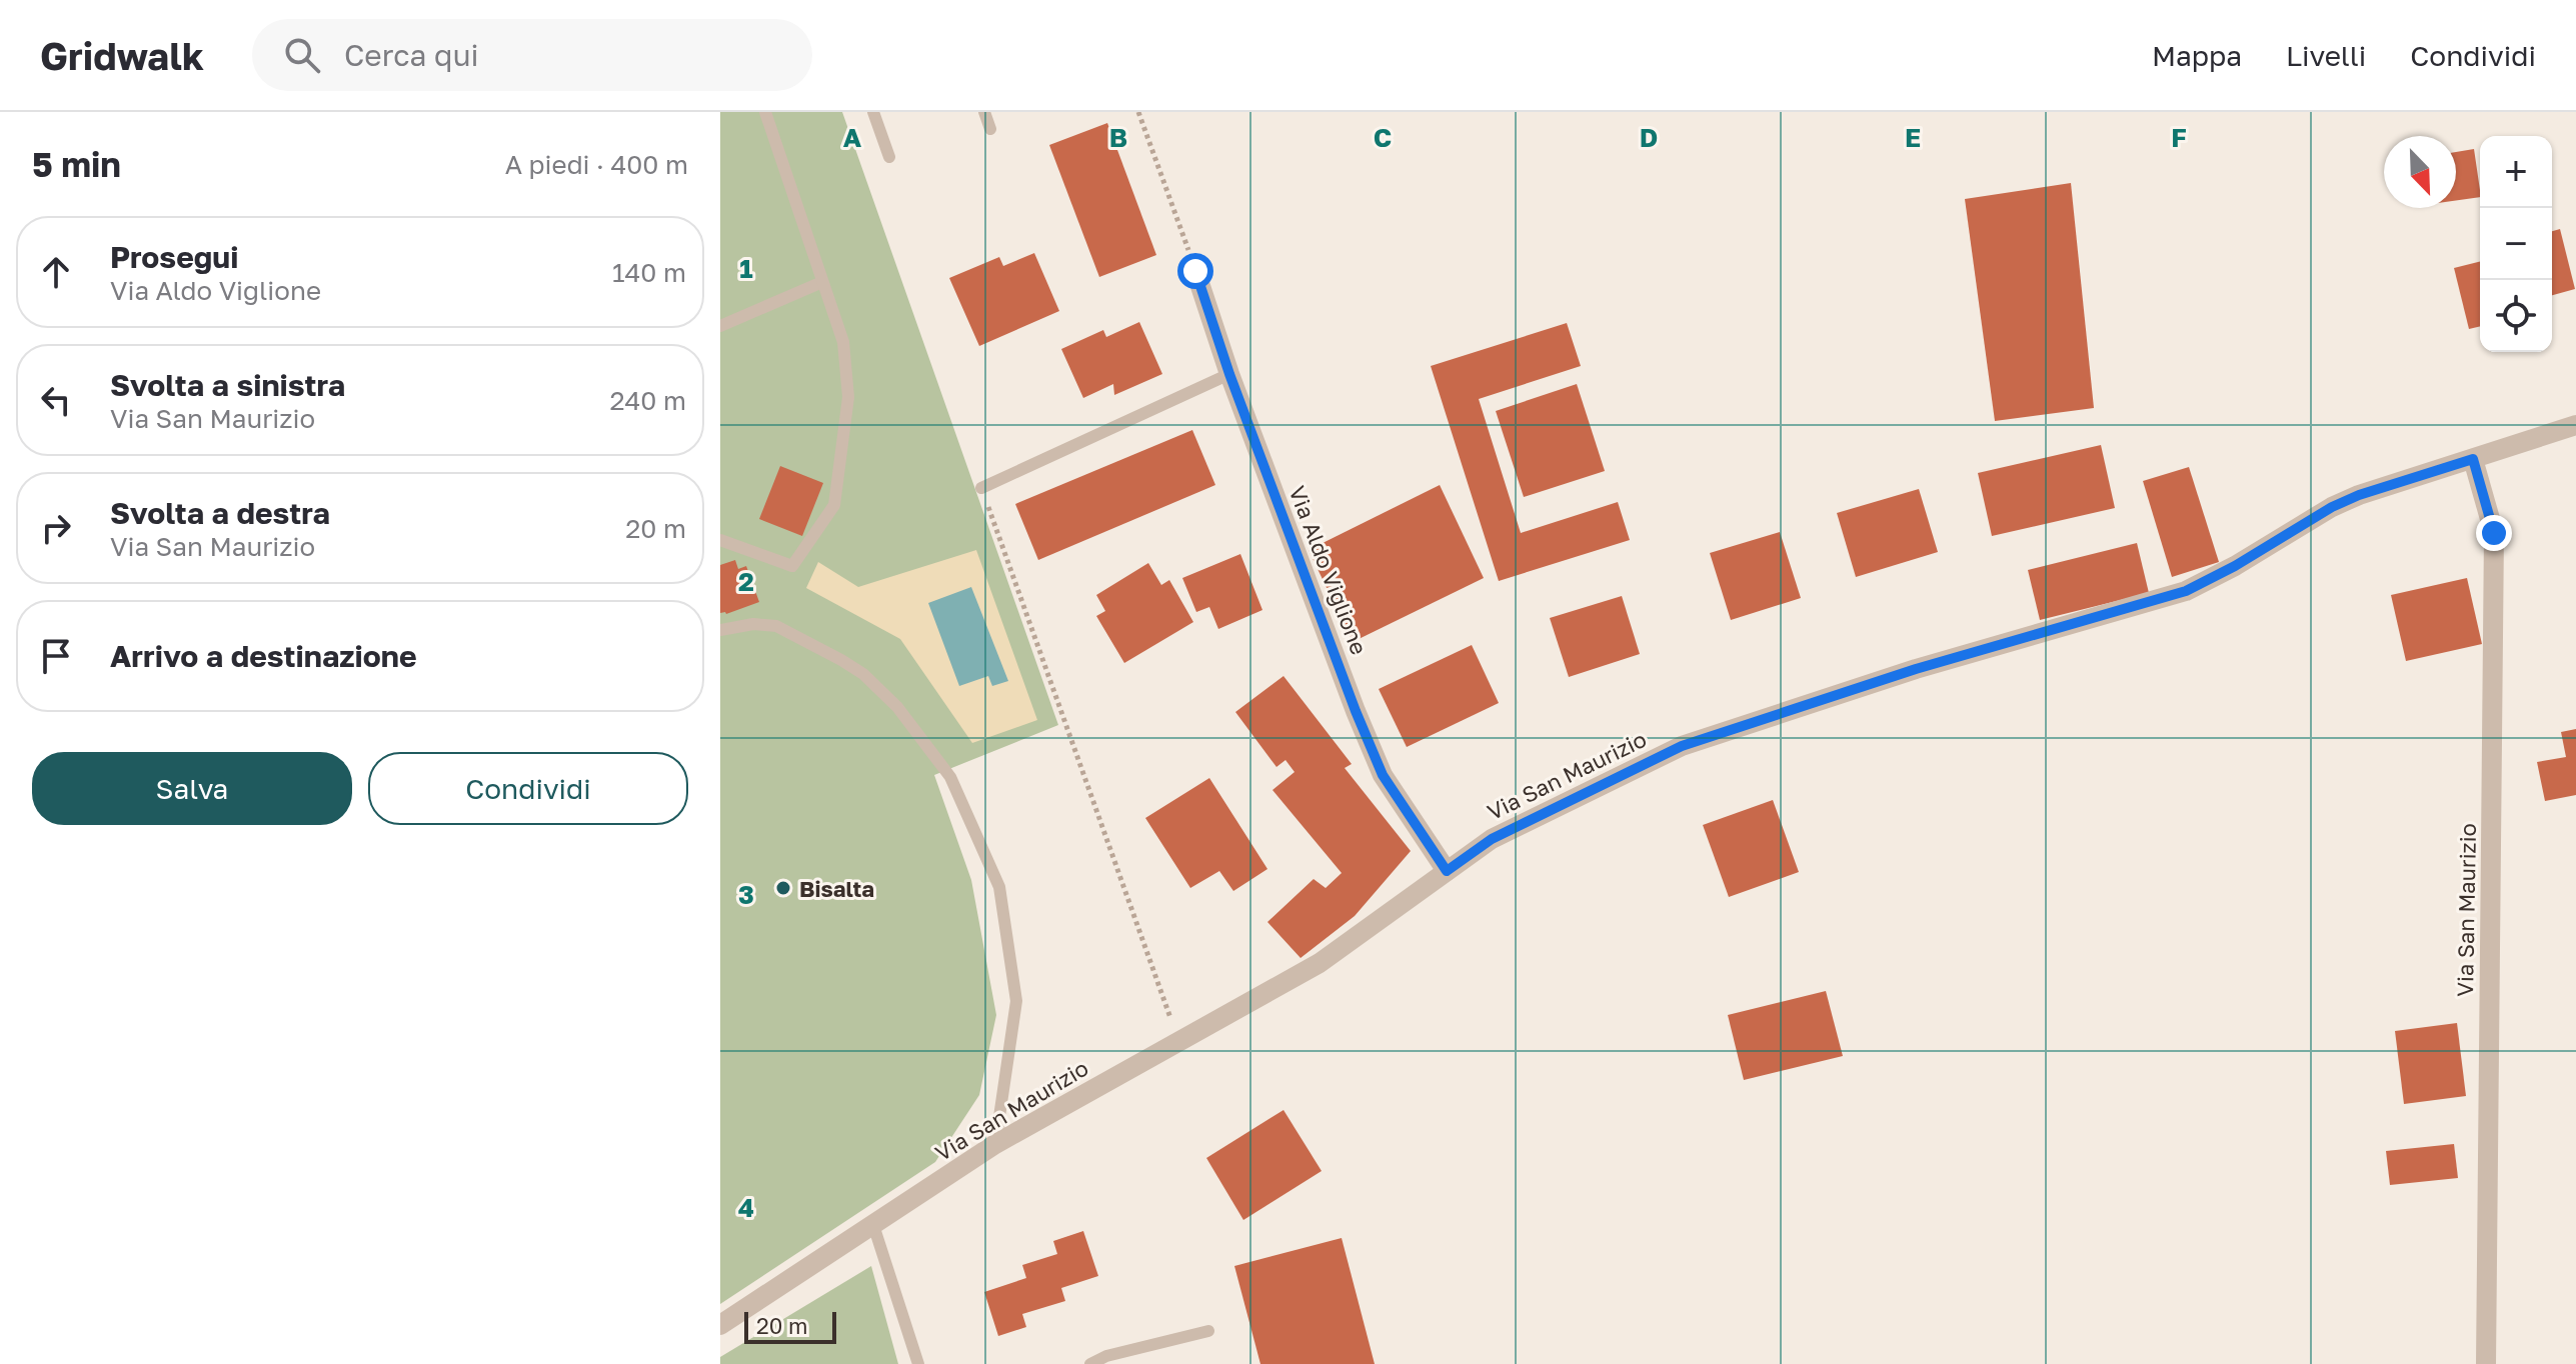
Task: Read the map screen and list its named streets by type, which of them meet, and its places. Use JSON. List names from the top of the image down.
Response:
{
  "streets": {
    "street": ["Via Aldo Viglione", "Via San Maurizio"]
  },
  "crossings": [
    ["Via Aldo Viglione", "Via San Maurizio"]
  ],
  "places": ["Bisalta"],
  "scale_bar": "20 m",
  "north": "bottom right",
  "page": {
    "header": "Gridwalk",
    "search": "Cerca qui",
    "nav": ["Mappa", "Livelli", "Condividi"],
    "heading": ["5 min", "A piedi · 400 m"],
    "map_buttons": ["+", "−"],
    "list": [
      ["Prosegui", "Via Aldo Viglione", "140 m"],
      ["Svolta a sinistra", "Via San Maurizio", "240 m"],
      ["Svolta a destra", "Via San Maurizio", "20 m"],
      "Arrivo a destinazione"
    ],
    "buttons": ["Salva", "Condividi"],
    "scale": "20 m"
  },
  "grid": {
    "columns": [
      "A",
      "B",
      "C",
      "D",
      "E",
      "F"
    ],
    "rows": [
      "1",
      "2",
      "3",
      "4"
    ]
  }
}
